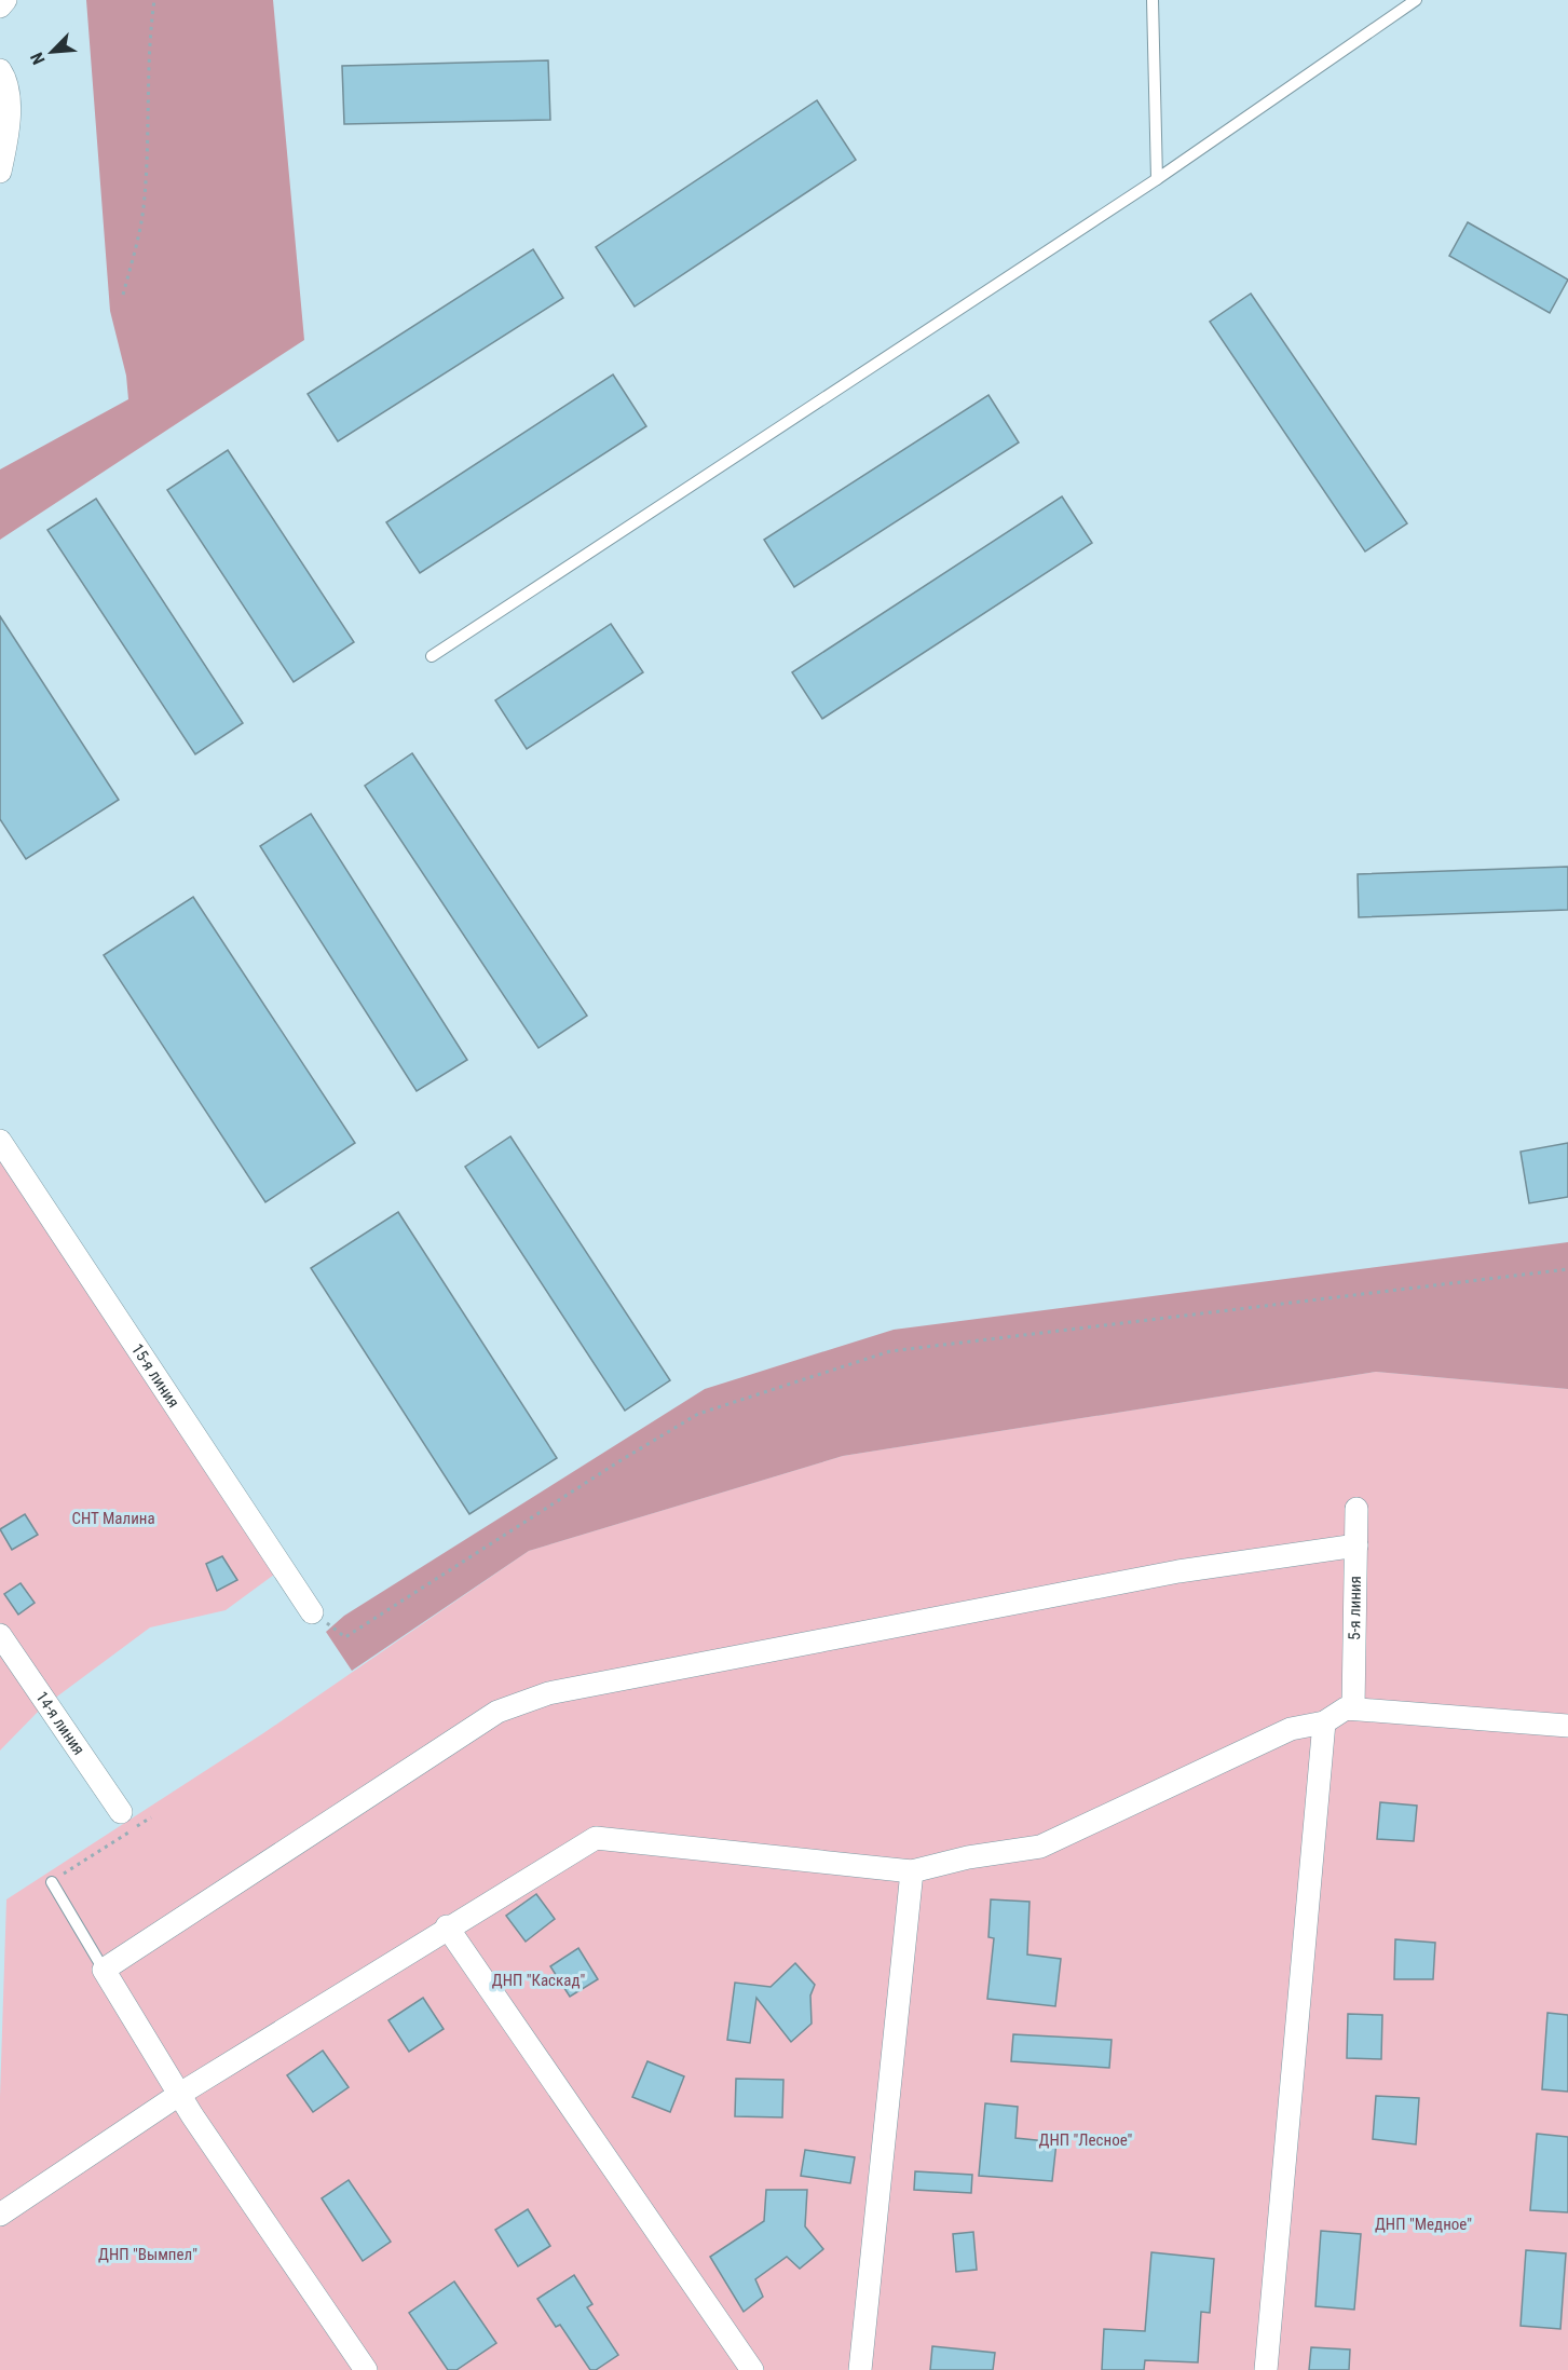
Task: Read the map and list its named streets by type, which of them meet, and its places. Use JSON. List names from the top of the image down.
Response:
{
  "streets": {
    "street": ["15-я линия", "5-я линия", "14-я линия"]
  },
  "parks": [
    "СНТ Малина",
    "ДНП \"Каскад\"",
    "ДНП \"Лесное\"",
    "ДНП \"Медное\"",
    "ДНП \"Вымпел\""
  ],
  "north": "bottom left"
}
